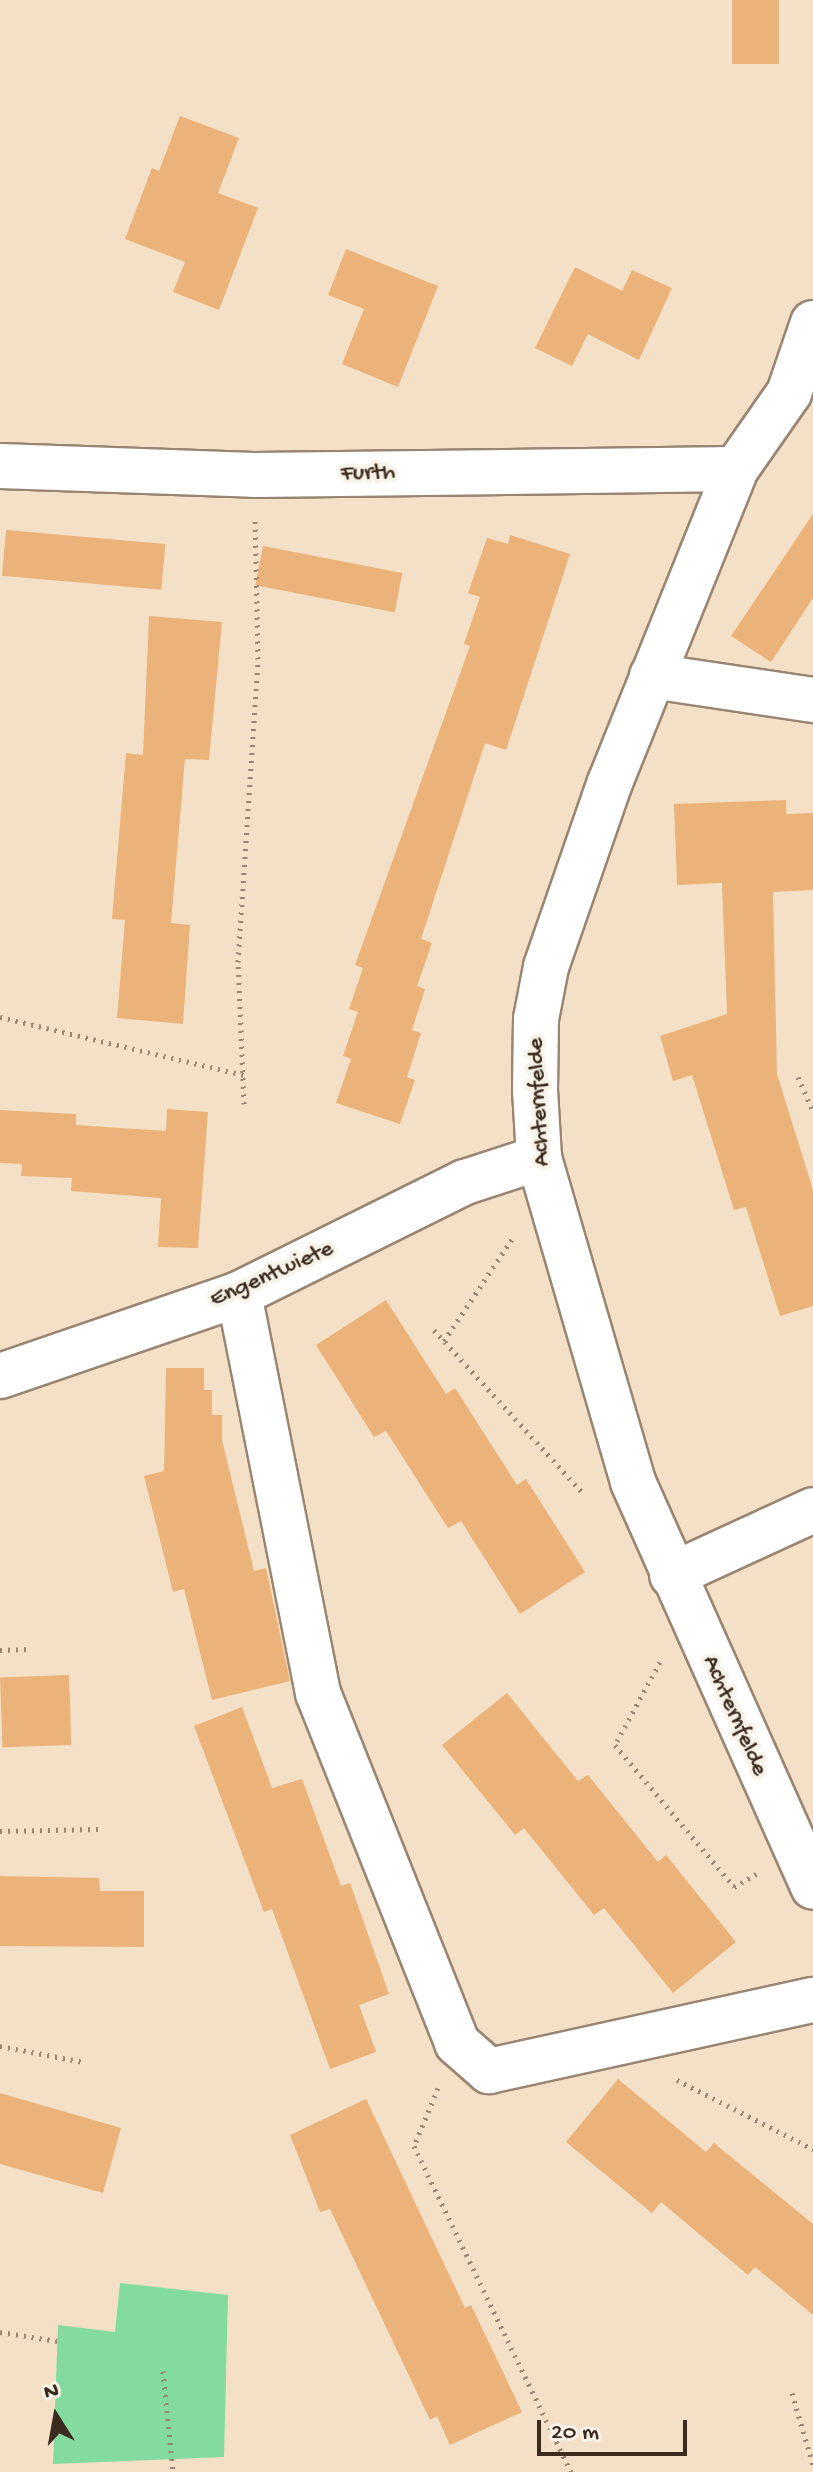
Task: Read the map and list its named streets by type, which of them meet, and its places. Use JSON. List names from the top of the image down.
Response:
{
  "streets": {
    "street": ["Furth", "Achternfelde", "Engentwiete"]
  },
  "crossings": [
    ["Furth", "Achternfelde"],
    ["Achternfelde", "Engentwiete"]
  ],
  "scale_bar": "20 m",
  "north": "top"
}
